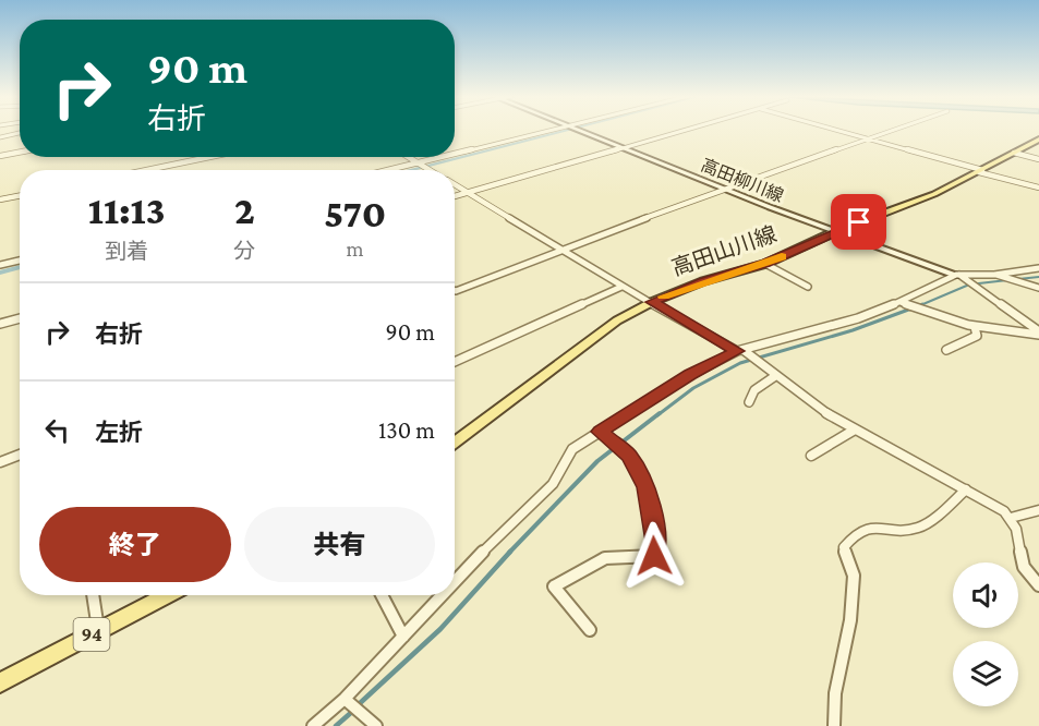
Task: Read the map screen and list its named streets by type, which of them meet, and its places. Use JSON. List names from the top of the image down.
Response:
{
  "streets": {
    "main road": ["高田柳川線", "高田山川線", "94"]
  },
  "crossings": [
    ["高田柳川線", "高田山川線"]
  ],
  "page": {
    "turn": ["90 m", "右折"],
    "eta": [
      "11:13",
      "到着",
      "2",
      "分",
      "570",
      "m"
    ],
    "list": [
      {
        "name": "右折",
        "value": "90 m"
      },
      {
        "name": "左折",
        "value": "130 m"
      }
    ],
    "buttons": ["終了", "共有"]
  }
}
